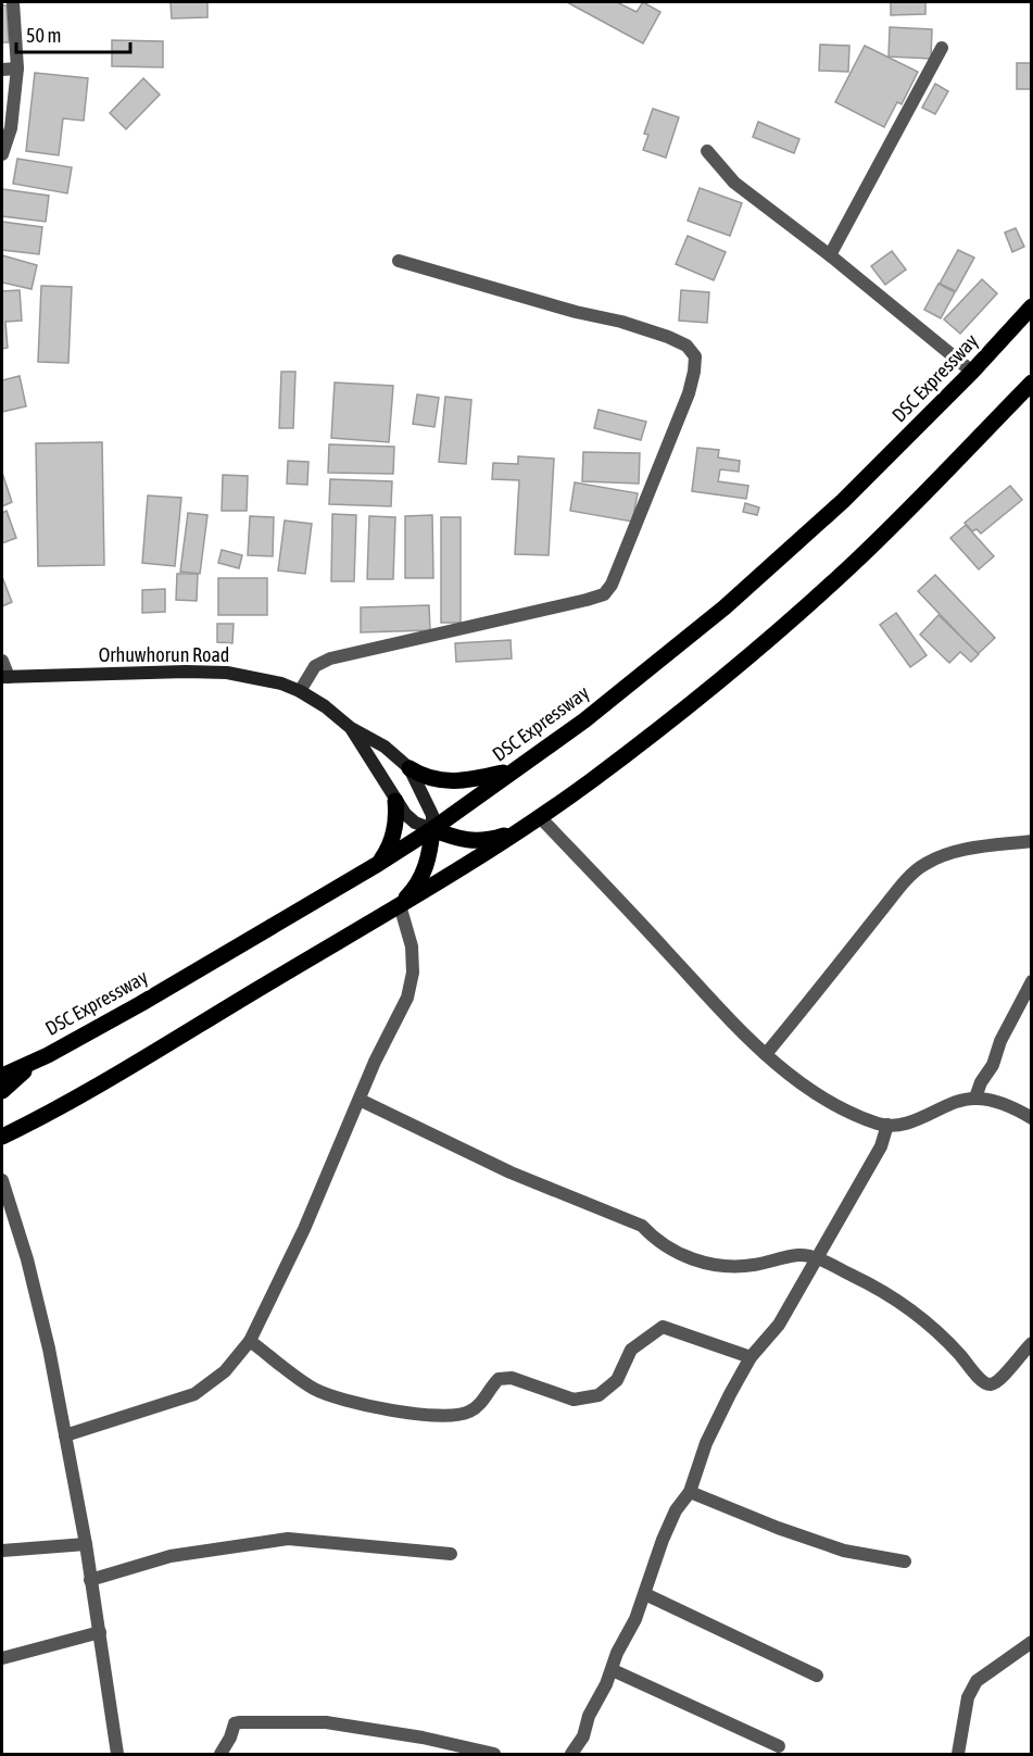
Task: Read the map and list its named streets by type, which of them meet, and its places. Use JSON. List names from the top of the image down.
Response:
{
  "streets": {
    "main road": ["DSC Expressway"],
    "street": ["Orhuwhorun Road"]
  },
  "scale_bar": "50 m"
}
